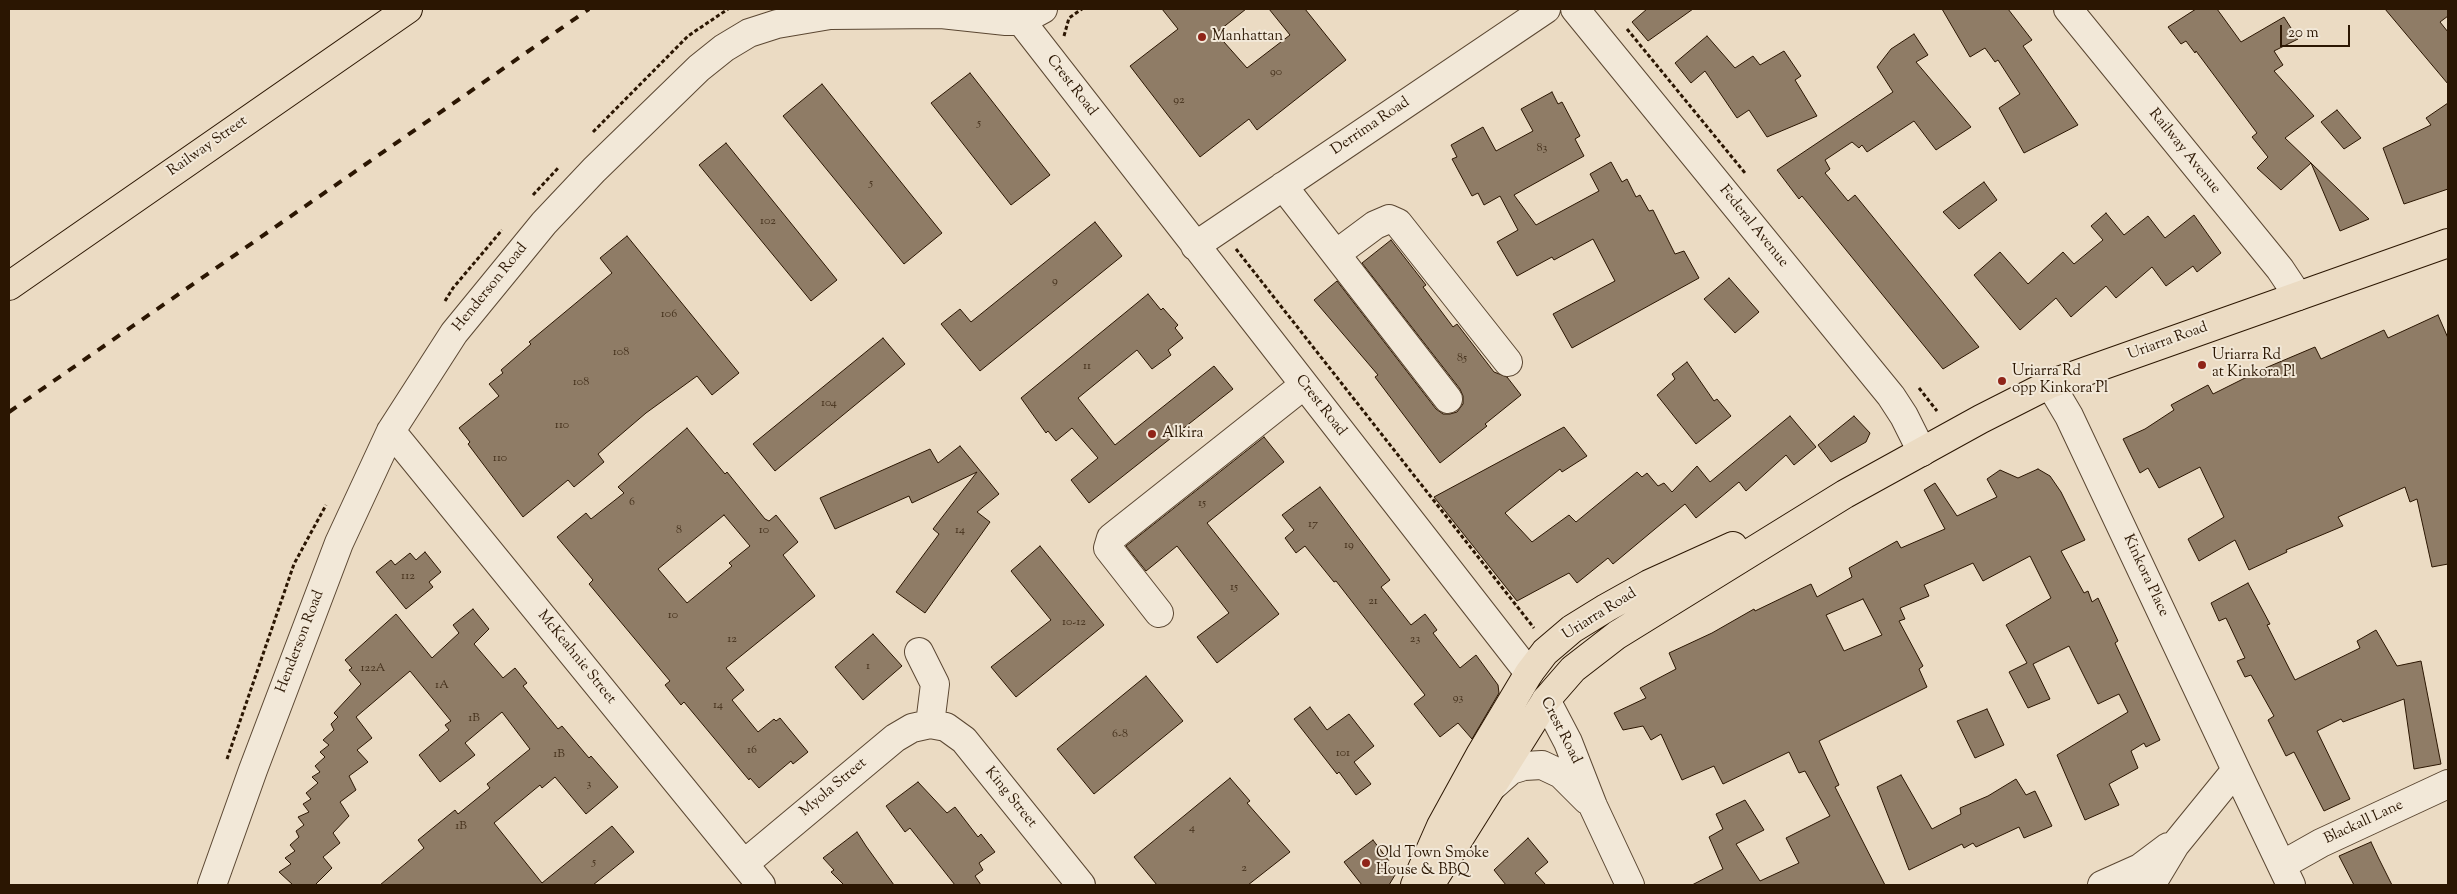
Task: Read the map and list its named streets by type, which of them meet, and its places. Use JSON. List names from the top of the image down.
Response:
{
  "streets": {
    "main road": ["Crest Road", "Railway Street", "Uriarra Road"],
    "street": [
      "Derrima Road",
      "Railway Avenue",
      "Federal Avenue",
      "Henderson Road",
      "Kinkora Place",
      "McKeahnie Street",
      "Myola Street",
      "King Street",
      "Blackall Lane"
    ]
  },
  "crossings": [
    ["Crest Road", "Derrima Road"],
    ["Crest Road", "Henderson Road"],
    ["Crest Road", "Uriarra Road"],
    ["Railway Avenue", "Uriarra Road"],
    ["Federal Avenue", "Uriarra Road"],
    ["Henderson Road", "McKeahnie Street"],
    ["Uriarra Road", "Kinkora Place"],
    ["Kinkora Place", "Blackall Lane"],
    ["McKeahnie Street", "Myola Street"],
    ["Myola Street", "King Street"]
  ],
  "places": [
    "Manhattan",
    "Uriarra Rd at Kinkora Pl",
    "Uriarra Rd opp Kinkora Pl",
    "Alkira",
    "Old Town Smoke House & BBQ"
  ],
  "house_numbers": [
    "90",
    "92",
    "5",
    "83",
    "5",
    "102",
    "9",
    "106",
    "108",
    "85",
    "11",
    "108",
    "104",
    "110",
    "110",
    "6",
    "15",
    "17",
    "8",
    "10",
    "14",
    "19",
    "112",
    "15",
    "21",
    "10",
    "10-12",
    "12",
    "23",
    "1",
    "122A",
    "1A",
    "93",
    "14",
    "1B",
    "6-8",
    "16",
    "101",
    "1B",
    "3",
    "1B",
    "4",
    "5",
    "2"
  ],
  "scale_bar": "20 m"
}
